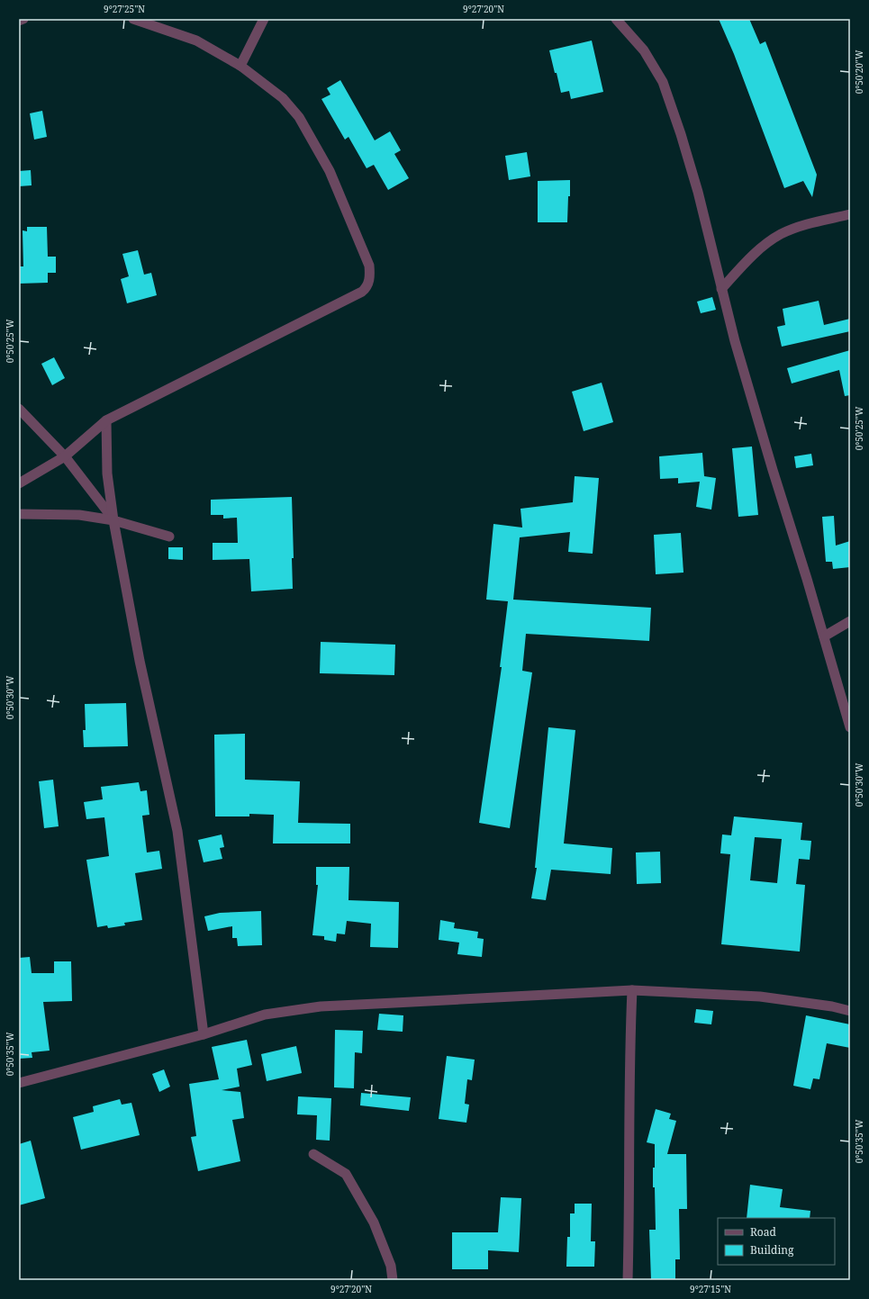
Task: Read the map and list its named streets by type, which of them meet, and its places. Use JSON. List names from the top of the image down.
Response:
{
  "legend": ["Road", "Building"],
  "coordinates": [
    "9°27'25\"N",
    "9°27'20\"N",
    "0°50'20\"W",
    "0°50'25\"W",
    "0°50'30\"W",
    "0°50'35\"W",
    "9°27'15\"N"
  ]
}
